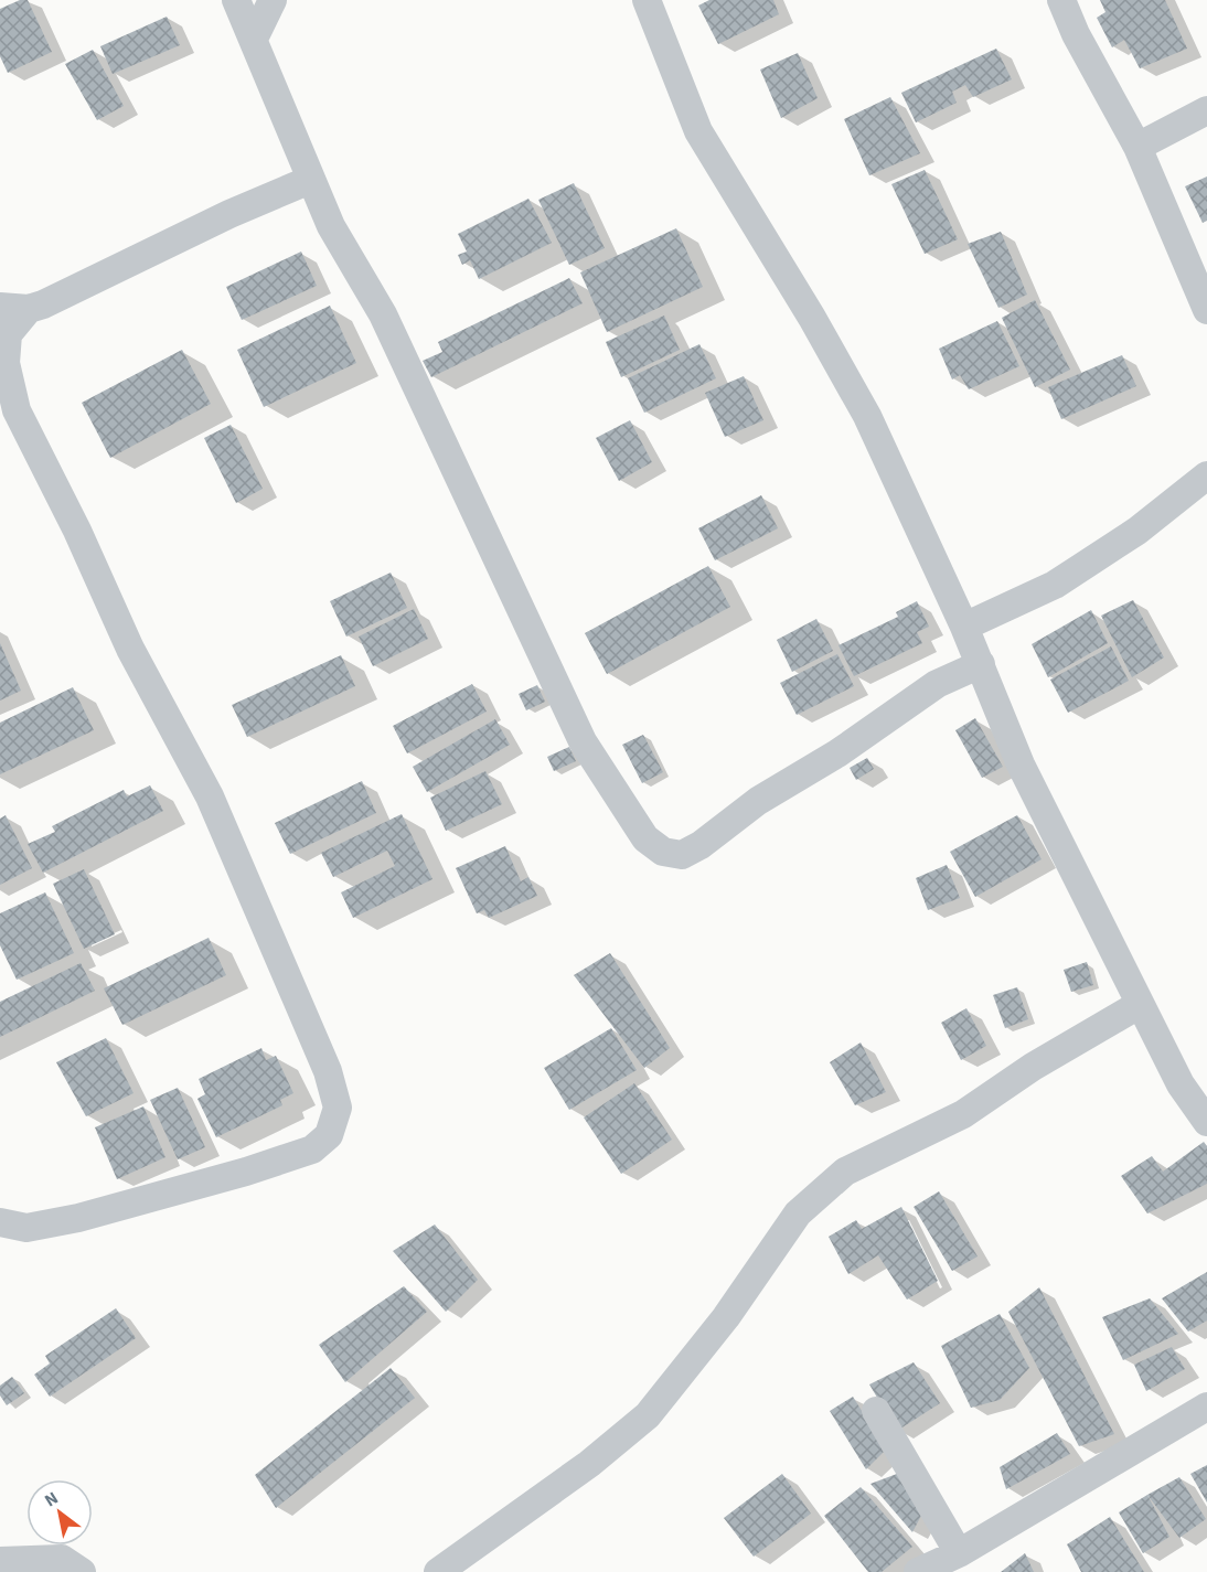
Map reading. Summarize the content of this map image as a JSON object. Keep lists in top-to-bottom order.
{
  "north": "top left"
}
